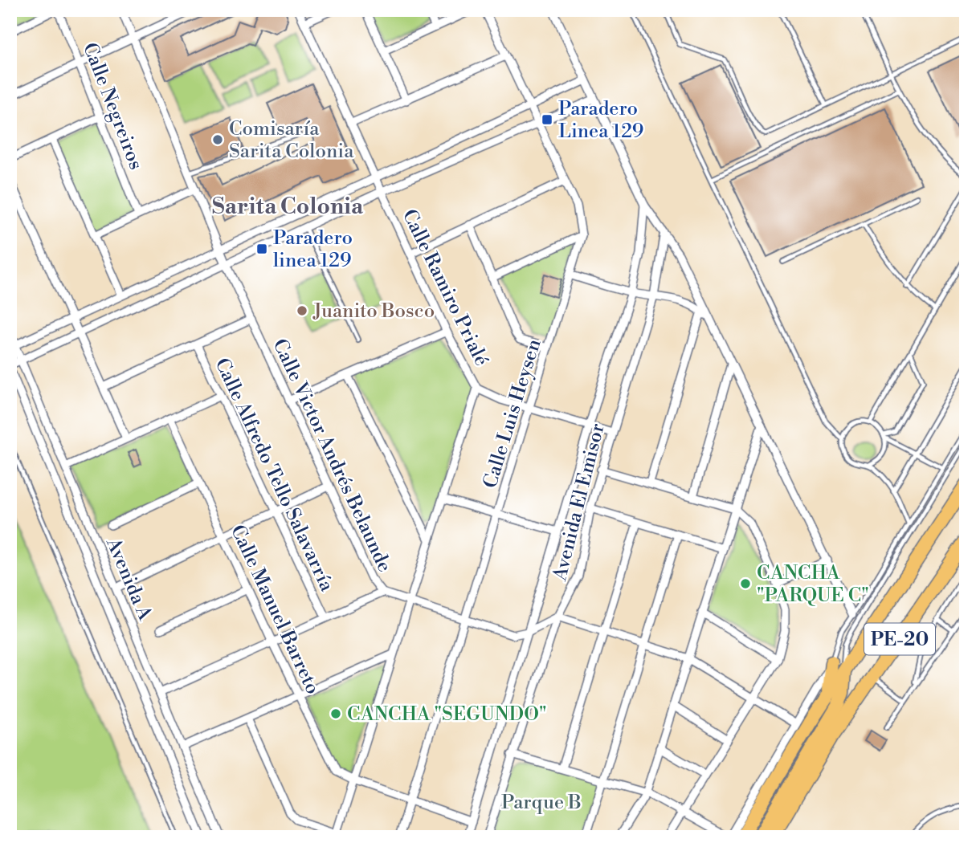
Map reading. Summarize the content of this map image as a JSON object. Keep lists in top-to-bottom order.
{
  "streets": {
    "highway": ["PE-20"],
    "street": [
      "Calle Negreiros",
      "Calle Ramiro Prialé",
      "Calle Luis Heysen",
      "Calle Victor Andrés Belaunde",
      "Calle Alfredo Tello Salavarría",
      "Avenida El Emisor",
      "Avenida A",
      "Calle Manuel Barreto"
    ]
  },
  "crossings": [
    ["Calle Ramiro Prialé", "Calle Luis Heysen"],
    ["Calle Ramiro Prialé", "Avenida El Emisor"],
    ["Calle Luis Heysen", "Calle Victor Andrés Belaunde"],
    ["Calle Luis Heysen", "Calle Manuel Barreto"],
    ["Calle Victor Andrés Belaunde", "Avenida El Emisor"],
    ["Avenida El Emisor", "Calle Manuel Barreto"]
  ],
  "districts": ["Sarita Colonia"],
  "parks": ["Parque B"],
  "places": {
    "transit": ["Paradero Linea 129", "Paradero linea 129"],
    "other": [
      "Comisaría Sarita Colonia",
      "Juanito Bosco",
      "CANCHA \"PARQUE C\"",
      "CANCHA \"SEGUNDO\""
    ]
  }
}
